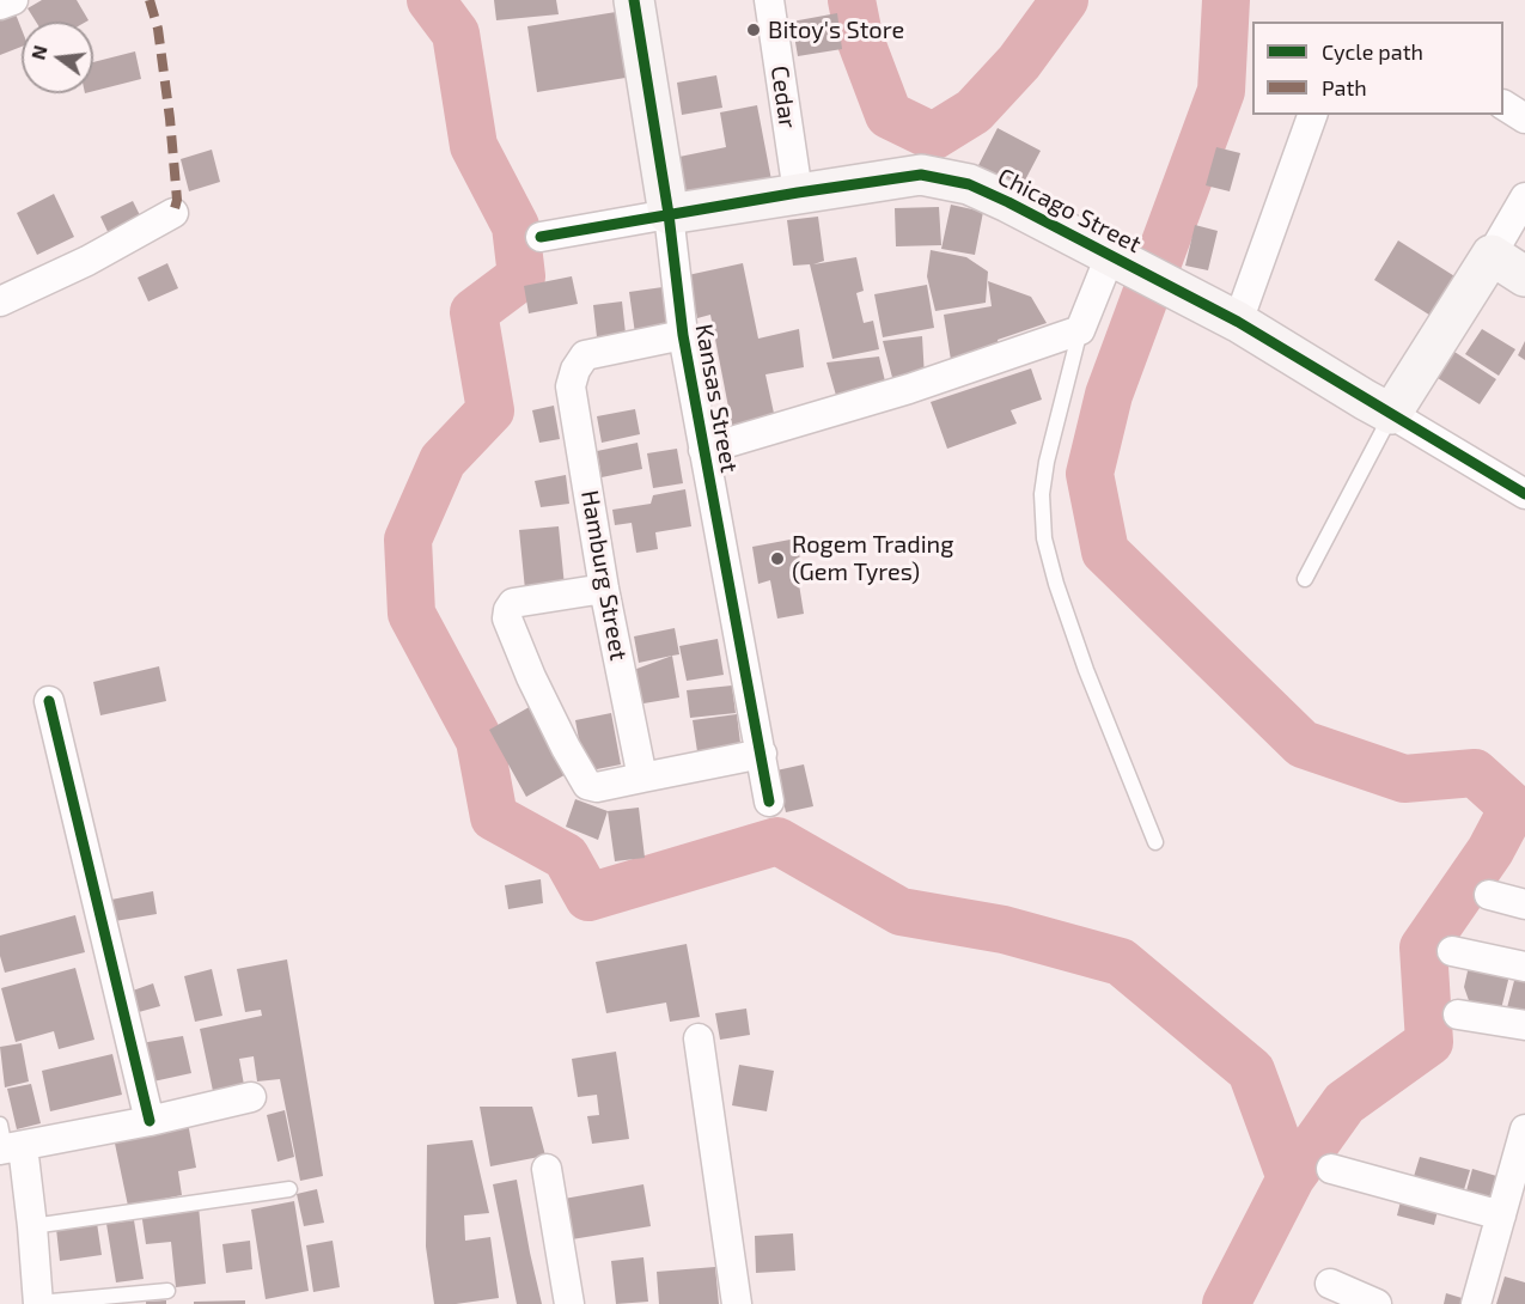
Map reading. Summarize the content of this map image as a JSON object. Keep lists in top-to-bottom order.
{
  "streets": {
    "street": [
      "Cedar",
      "Chicago Street",
      "Kansas Street",
      "Hamburg Street"
    ]
  },
  "crossings": [
    ["Cedar", "Chicago Street"],
    ["Chicago Street", "Kansas Street"],
    ["Kansas Street", "Hamburg Street"]
  ],
  "places": ["Bitoy's Store", "Rogem Trading (Gem Tyres)"],
  "legend": ["Cycle path", "Path"],
  "north": "left"
}
